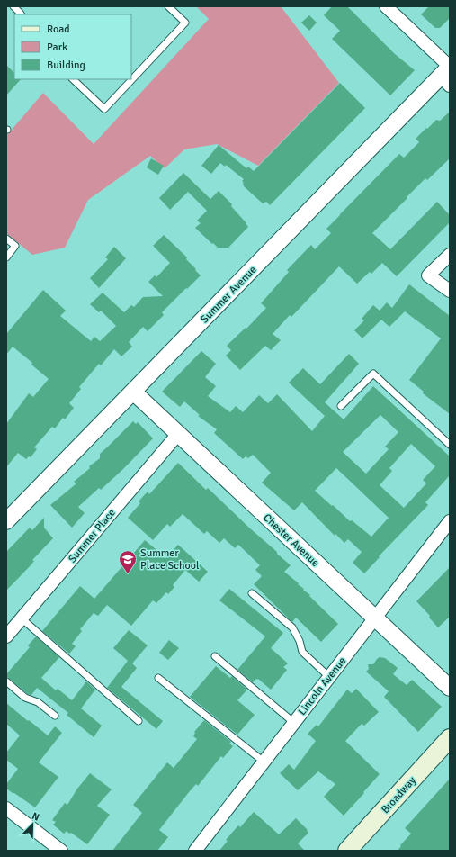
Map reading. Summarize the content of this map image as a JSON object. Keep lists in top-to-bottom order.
{
  "streets": {
    "main road": ["Broadway"],
    "street": [
      "Summer Avenue",
      "Summer Place",
      "Chester Avenue",
      "Lincoln Avenue"
    ]
  },
  "crossings": [
    ["Summer Avenue", "Chester Avenue"],
    ["Summer Place", "Chester Avenue"],
    ["Chester Avenue", "Lincoln Avenue"]
  ],
  "places": {
    "school or university": ["Summer Place School"]
  },
  "legend": ["Road", "Park", "Building"],
  "north": "top right"
}
